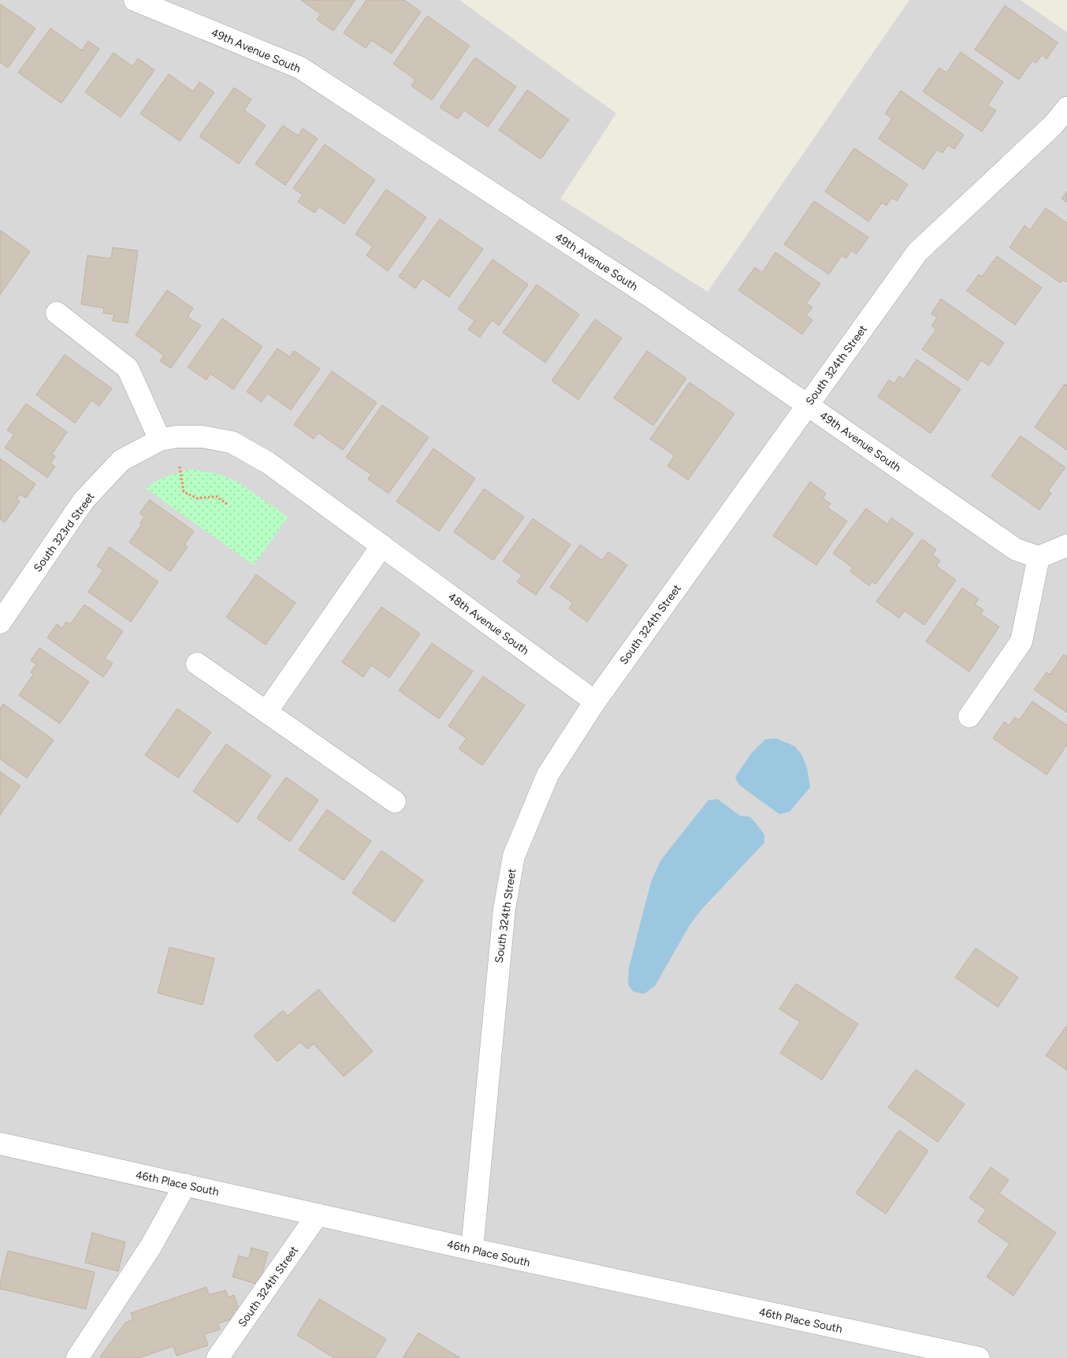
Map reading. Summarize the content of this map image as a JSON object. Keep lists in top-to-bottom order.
{
  "streets": {
    "street": [
      "49th Avenue South",
      "South 324th Street",
      "South 323rd Street",
      "48th Avenue South",
      "46th Place South"
    ]
  },
  "crossings": [
    ["49th Avenue South", "South 324th Street"],
    ["South 324th Street", "48th Avenue South"],
    ["South 324th Street", "46th Place South"],
    ["South 323rd Street", "48th Avenue South"]
  ]
}
